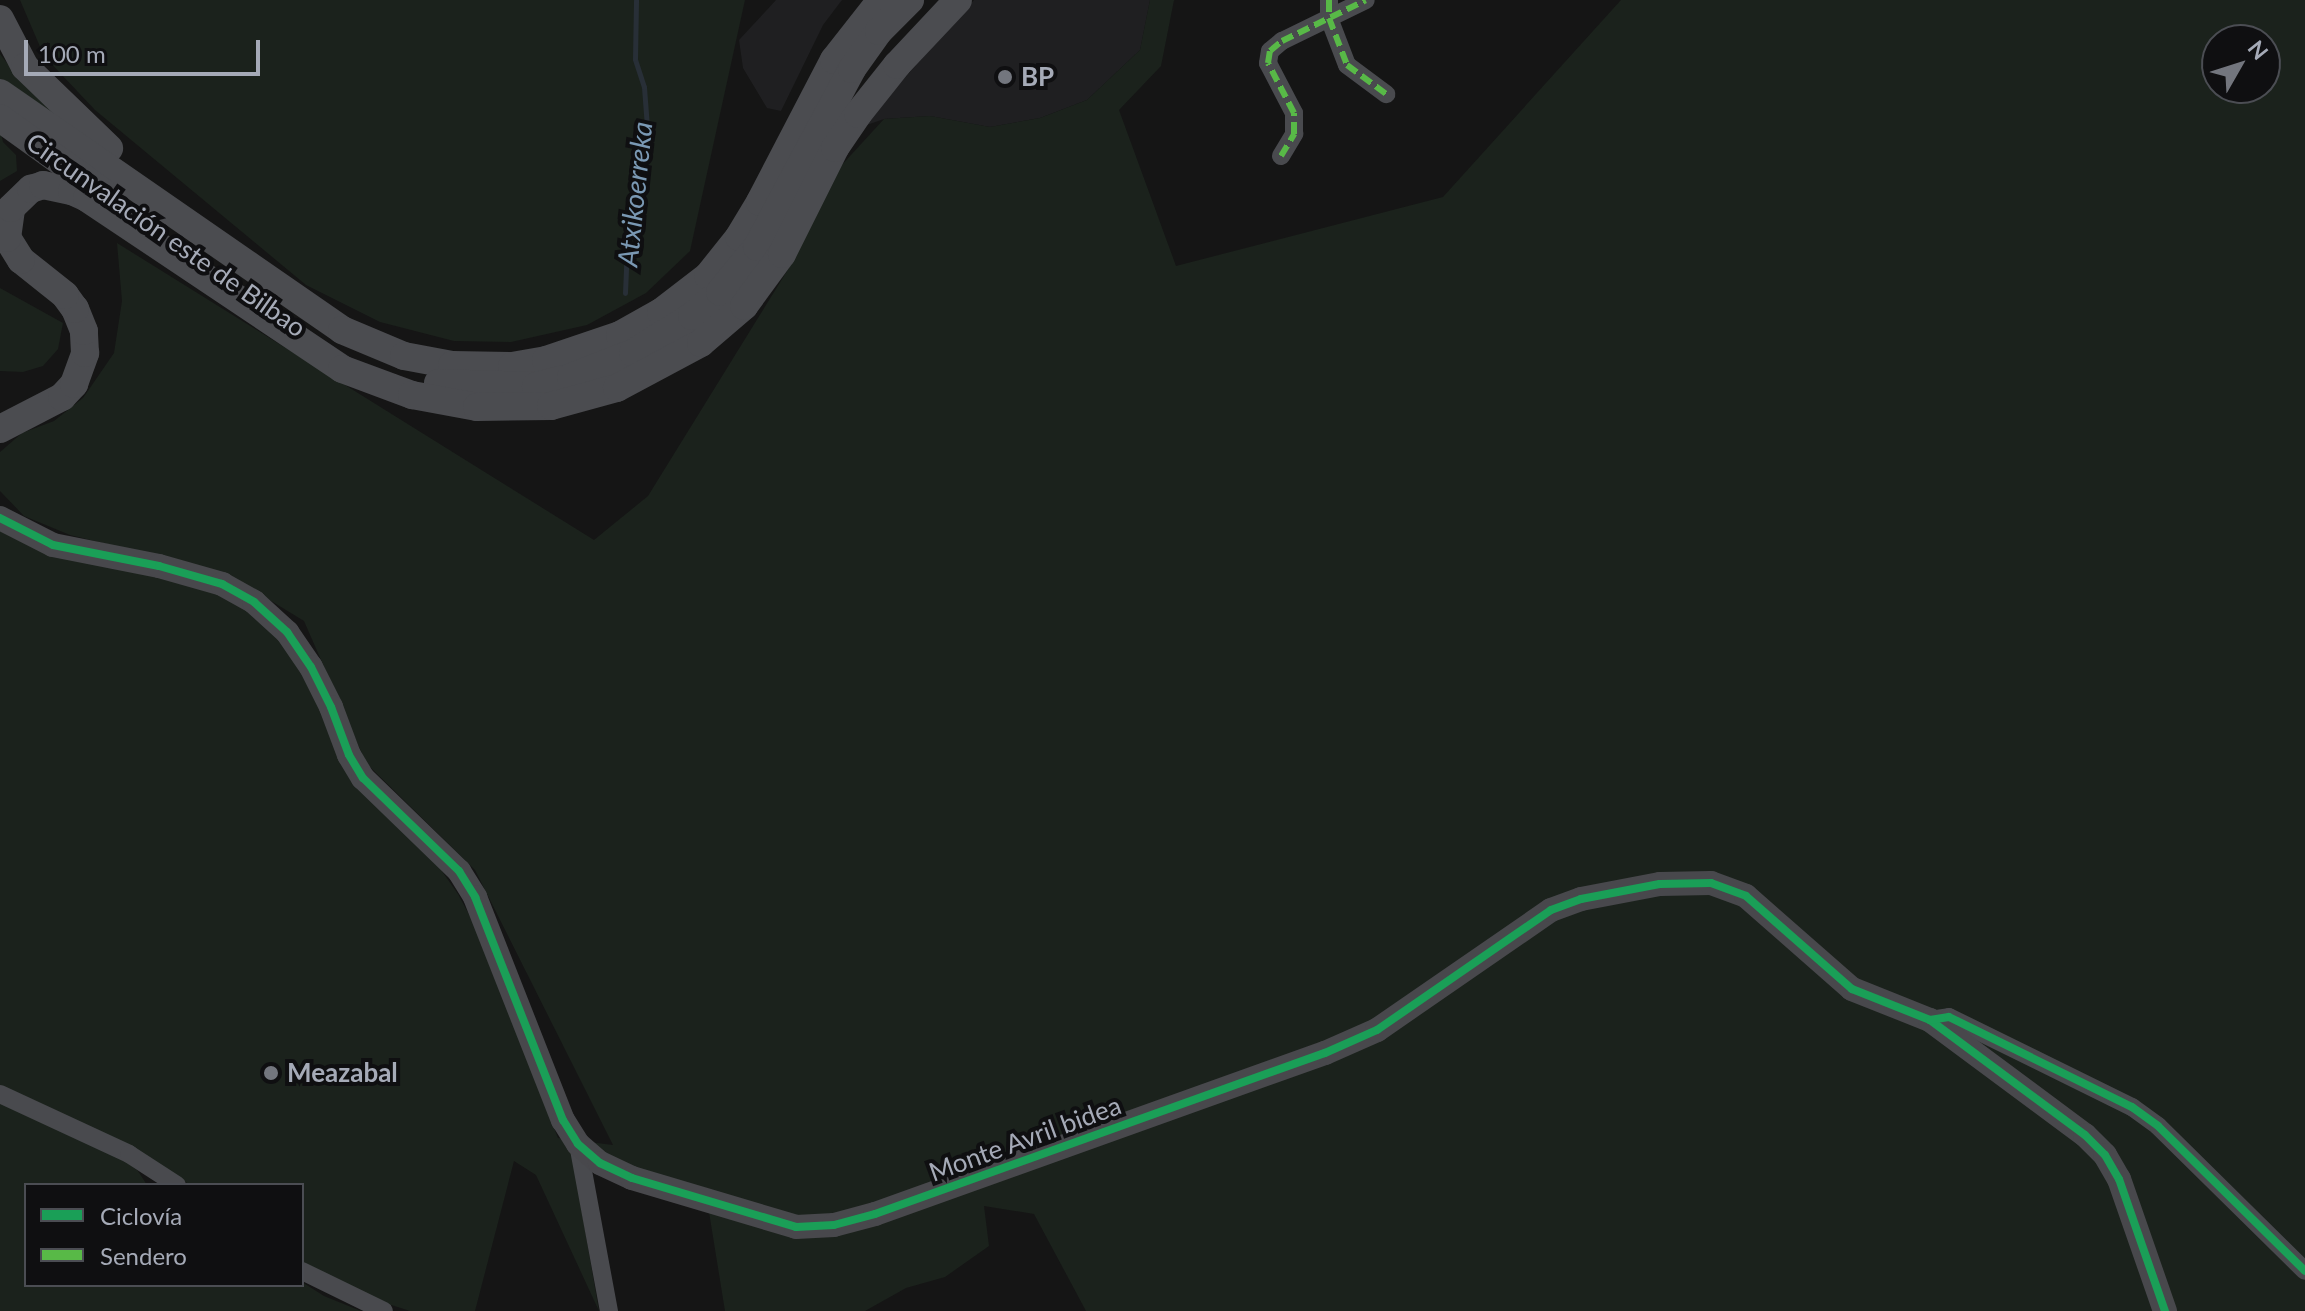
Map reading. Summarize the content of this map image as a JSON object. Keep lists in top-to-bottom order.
{
  "streets": {
    "main road": ["Circunvalación este de Bilbao"],
    "street": ["Monte Avril bidea"]
  },
  "water": ["Atxikoerreka"],
  "places": ["BP", "Meazabal"],
  "legend": ["Ciclovía", "Sendero"],
  "scale_bar": "100 m",
  "north": "top right"
}
